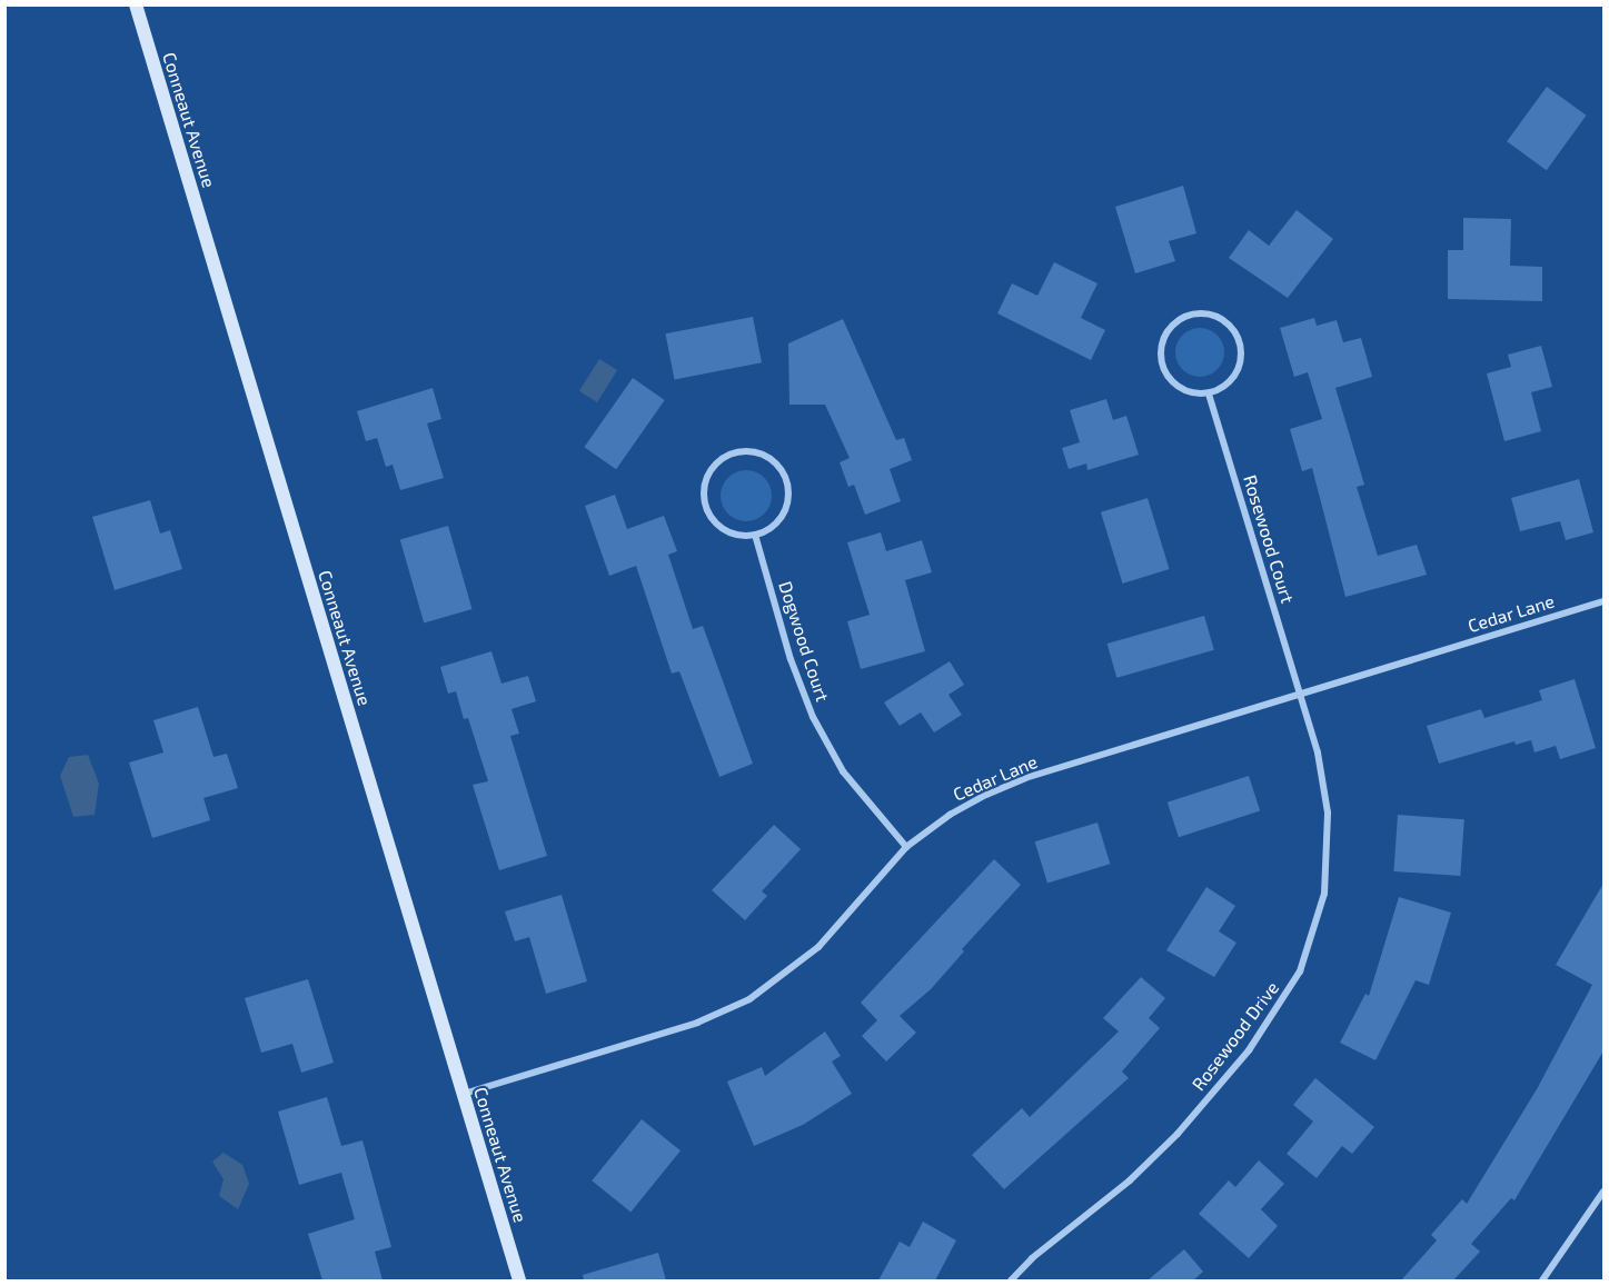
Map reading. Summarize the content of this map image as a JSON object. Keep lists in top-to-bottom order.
{
  "streets": {
    "street": [
      "Conneaut Avenue",
      "Rosewood Court",
      "Cedar Lane",
      "Dogwood Court",
      "Rosewood Drive"
    ]
  },
  "crossings": [
    ["Conneaut Avenue", "Cedar Lane"],
    ["Rosewood Court", "Cedar Lane"],
    ["Rosewood Court", "Rosewood Drive"],
    ["Cedar Lane", "Dogwood Court"],
    ["Cedar Lane", "Rosewood Drive"]
  ]
}
